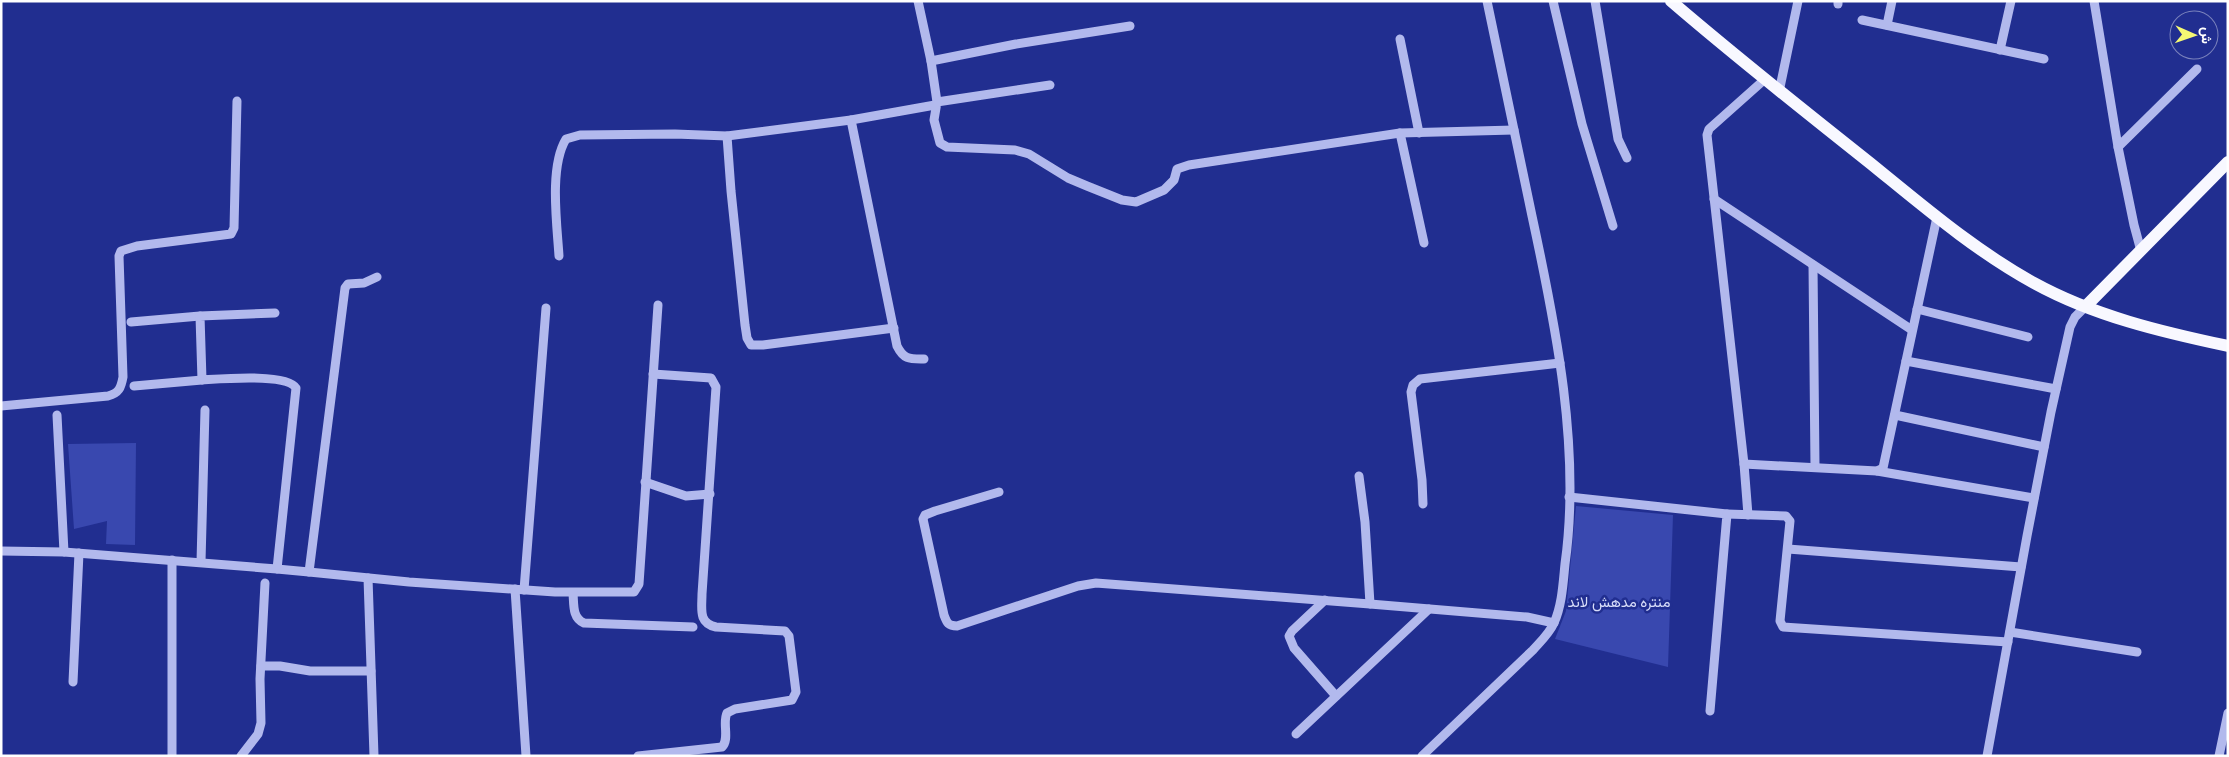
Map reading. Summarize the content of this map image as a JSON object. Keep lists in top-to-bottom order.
{
  "parks": ["منتره مدهش لاند"],
  "north": "right"
}
